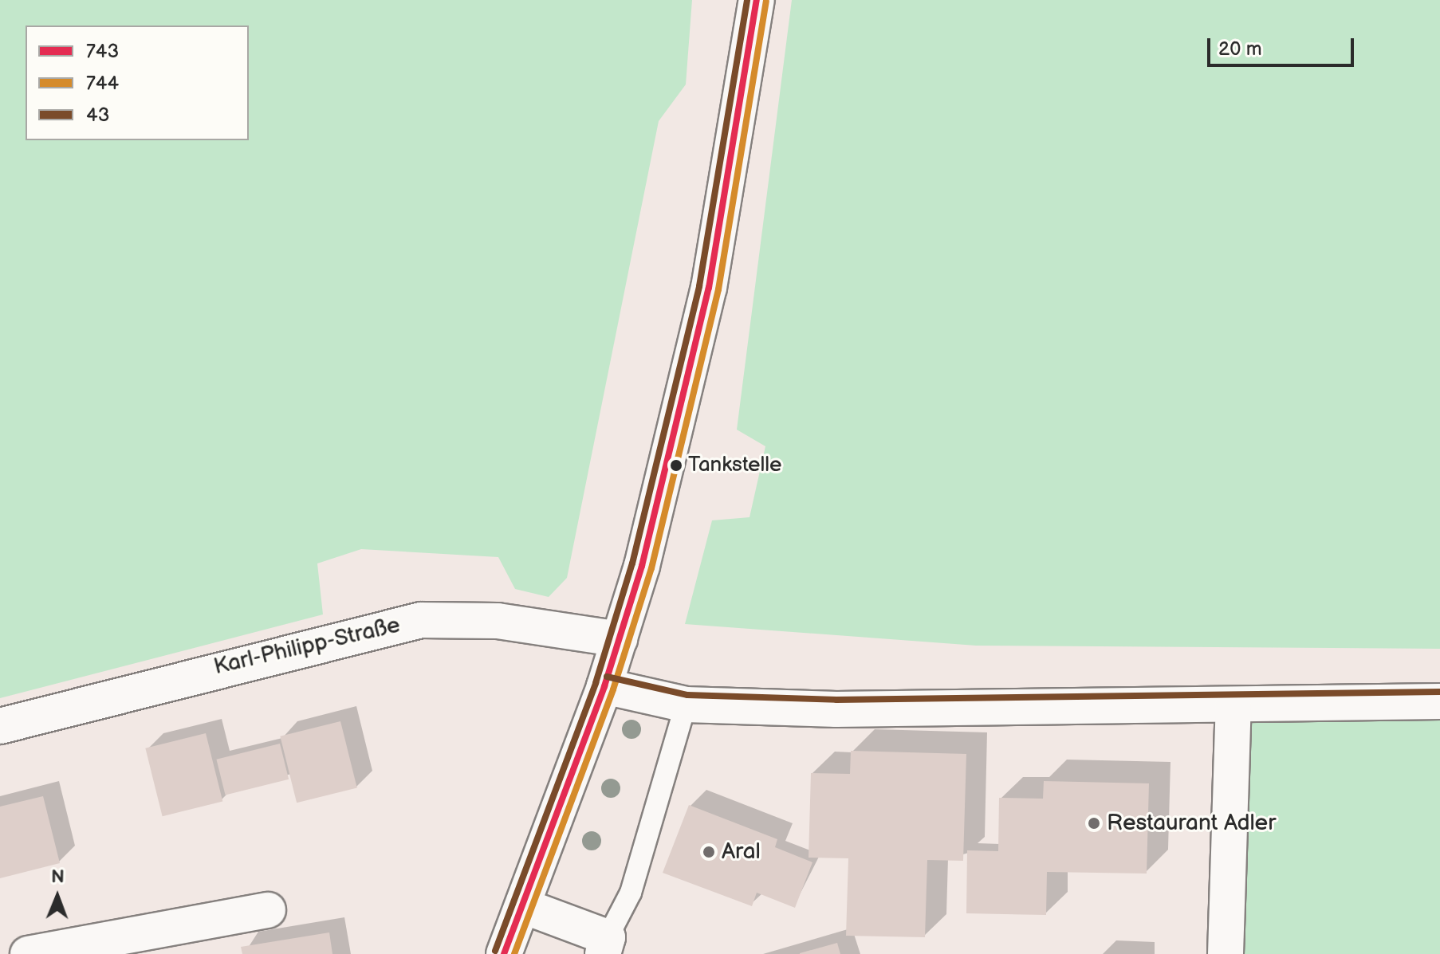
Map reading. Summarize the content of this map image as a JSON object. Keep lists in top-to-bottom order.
{
  "streets": {
    "street": ["Karl-Philipp-Straße"]
  },
  "places": ["Tankstelle", "Restaurant Adler", "Aral"],
  "lines": ["transit line 743", "transit line 43", "transit line 744"],
  "legend": ["743", "744", "43"],
  "scale_bar": "20 m",
  "north": "top"
}
